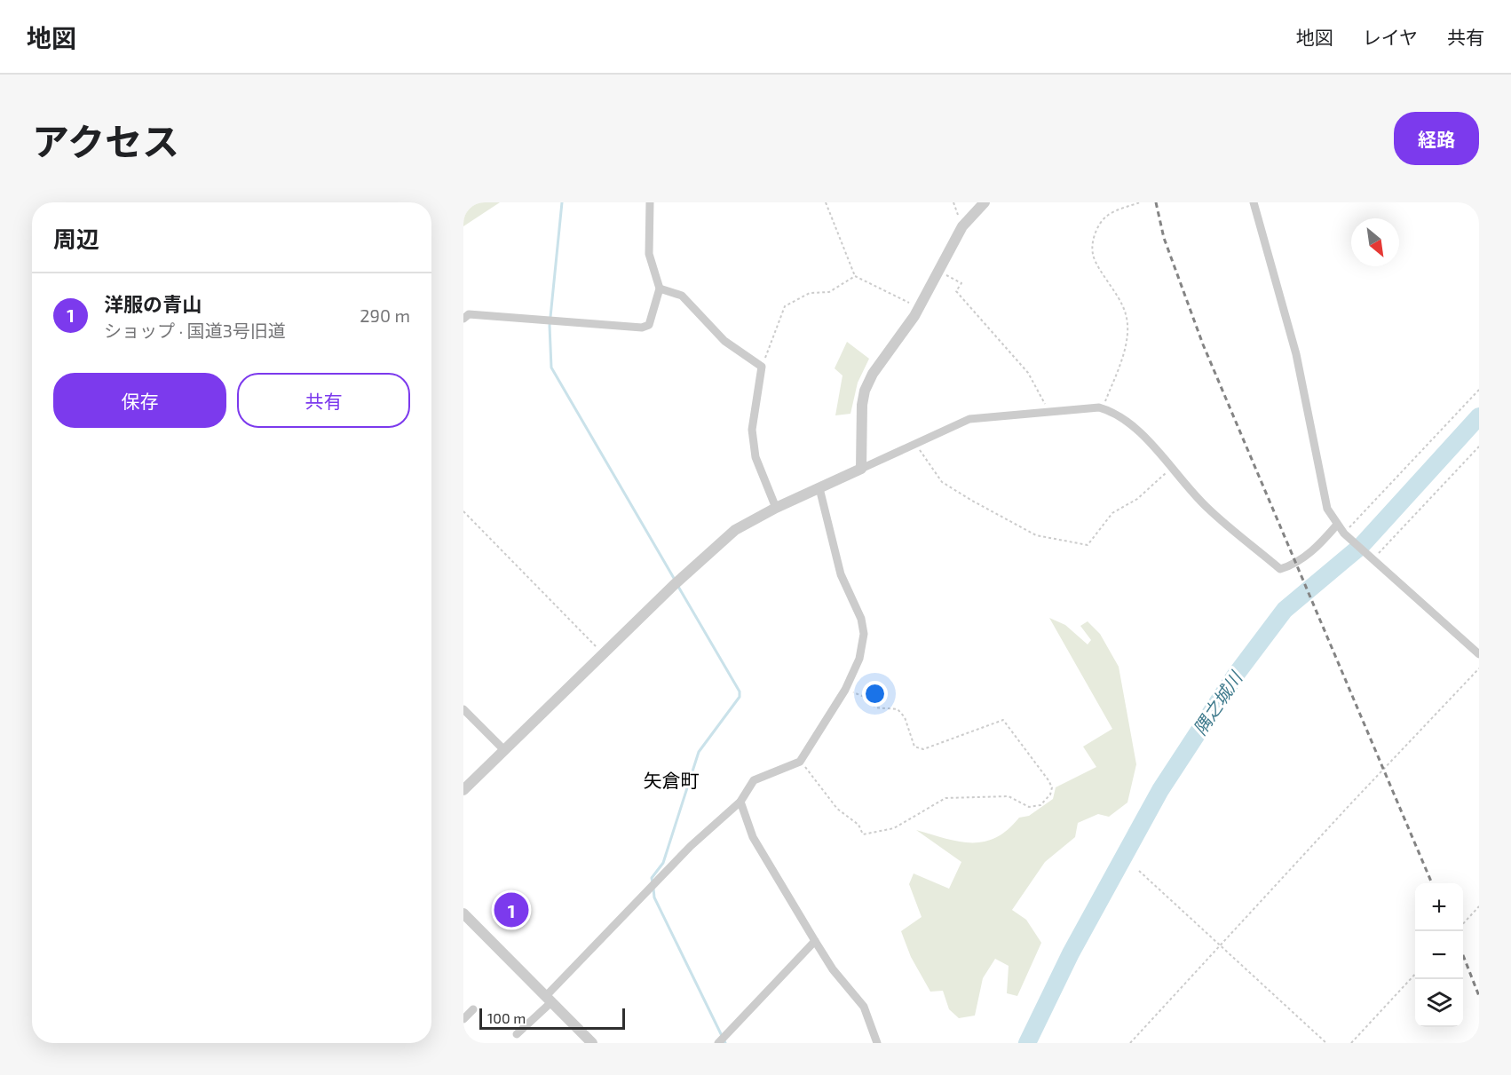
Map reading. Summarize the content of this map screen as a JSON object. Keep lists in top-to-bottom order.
{
  "districts": ["矢倉町"],
  "water": ["隅之城川"],
  "scale_bar": "100 m",
  "north": "bottom right",
  "page": {
    "header": "地図",
    "nav": ["地図", "レイヤ", "共有"],
    "title": "アクセス",
    "buttons": [
      "経路",
      ["保存", "共有"]
    ],
    "heading": "周辺",
    "list": [
      {
        "mark": "1",
        "name": "洋服の青山",
        "note": "ショップ · 国道3号旧道",
        "value": "290 m"
      }
    ],
    "map_buttons": ["+", "−"],
    "pins": "1",
    "scale": "100 m"
  }
}
